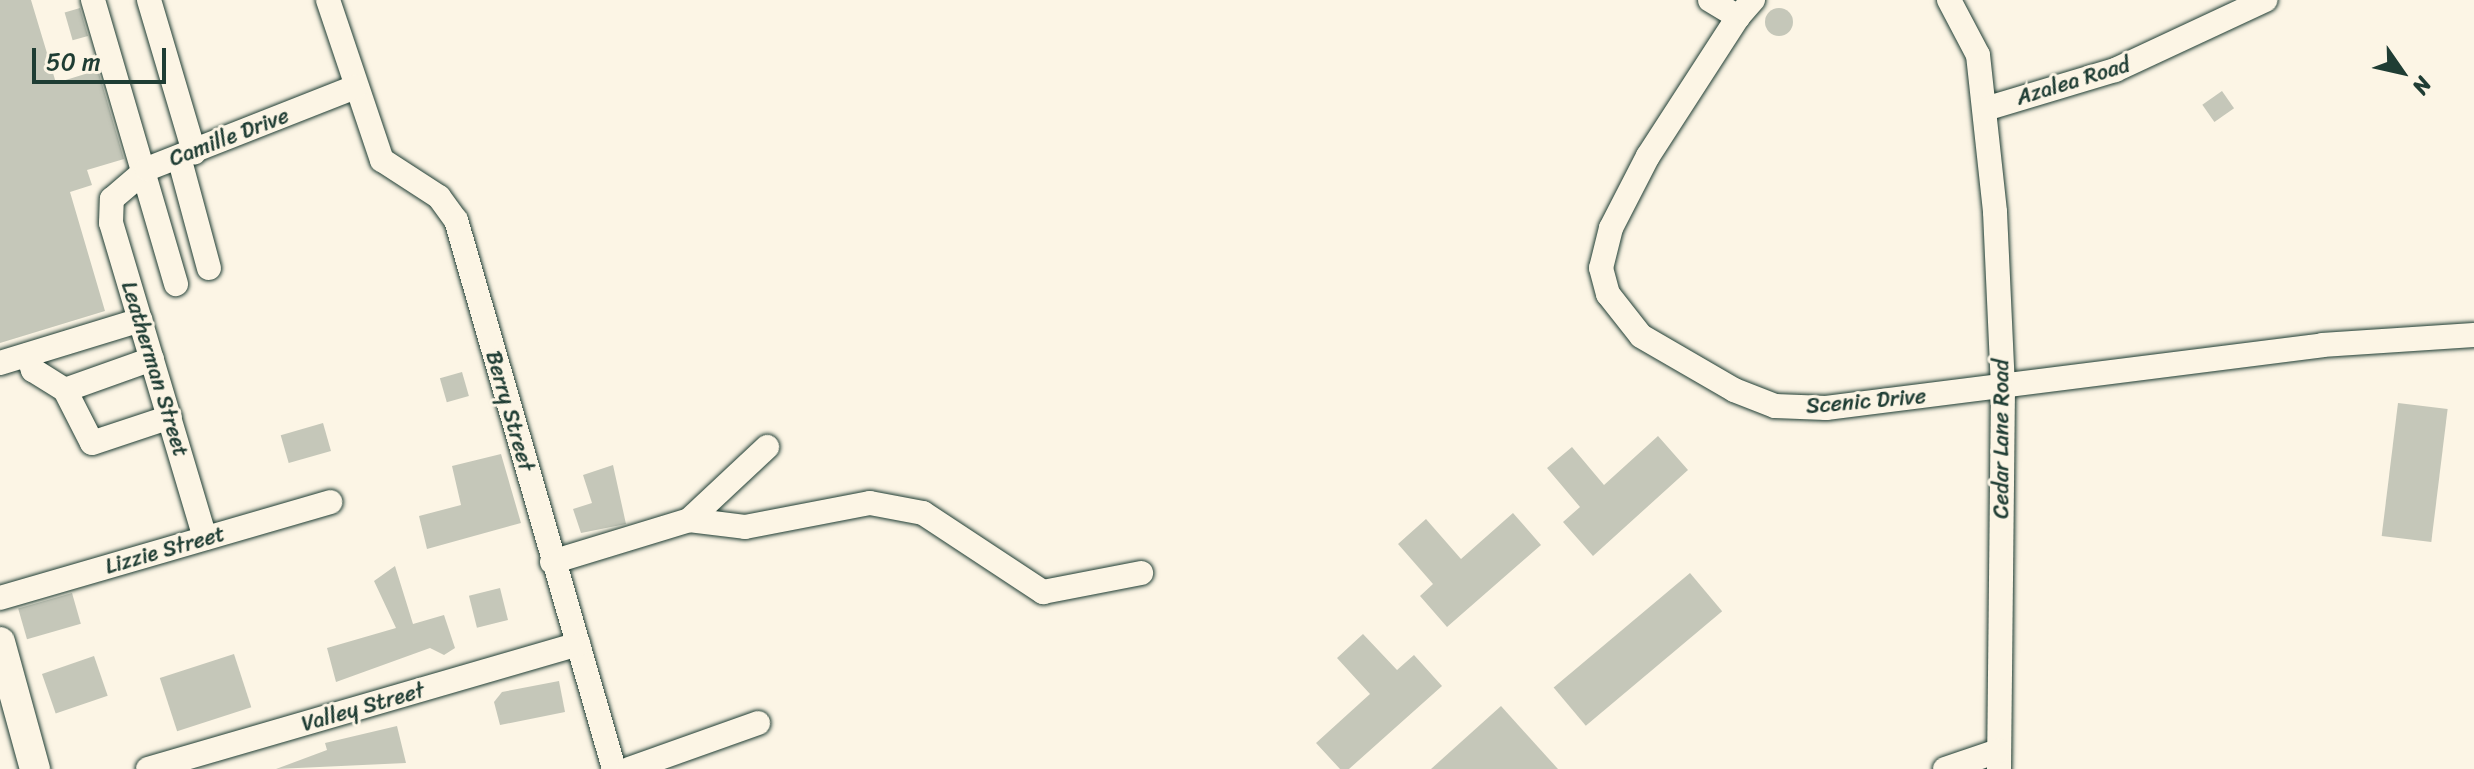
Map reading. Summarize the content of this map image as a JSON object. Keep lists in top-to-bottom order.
{
  "streets": {
    "street": [
      "Azalea Road",
      "Camille Drive",
      "Leatherman Street",
      "Scenic Drive",
      "Berry Street",
      "Cedar Lane Road",
      "Lizzie Street",
      "Valley Street"
    ]
  },
  "crossings": [
    ["Azalea Road", "Cedar Lane Road"],
    ["Camille Drive", "Leatherman Street"],
    ["Camille Drive", "Berry Street"],
    ["Leatherman Street", "Lizzie Street"],
    ["Scenic Drive", "Cedar Lane Road"],
    ["Berry Street", "Valley Street"]
  ],
  "scale_bar": "50 m",
  "north": "bottom right"
}
